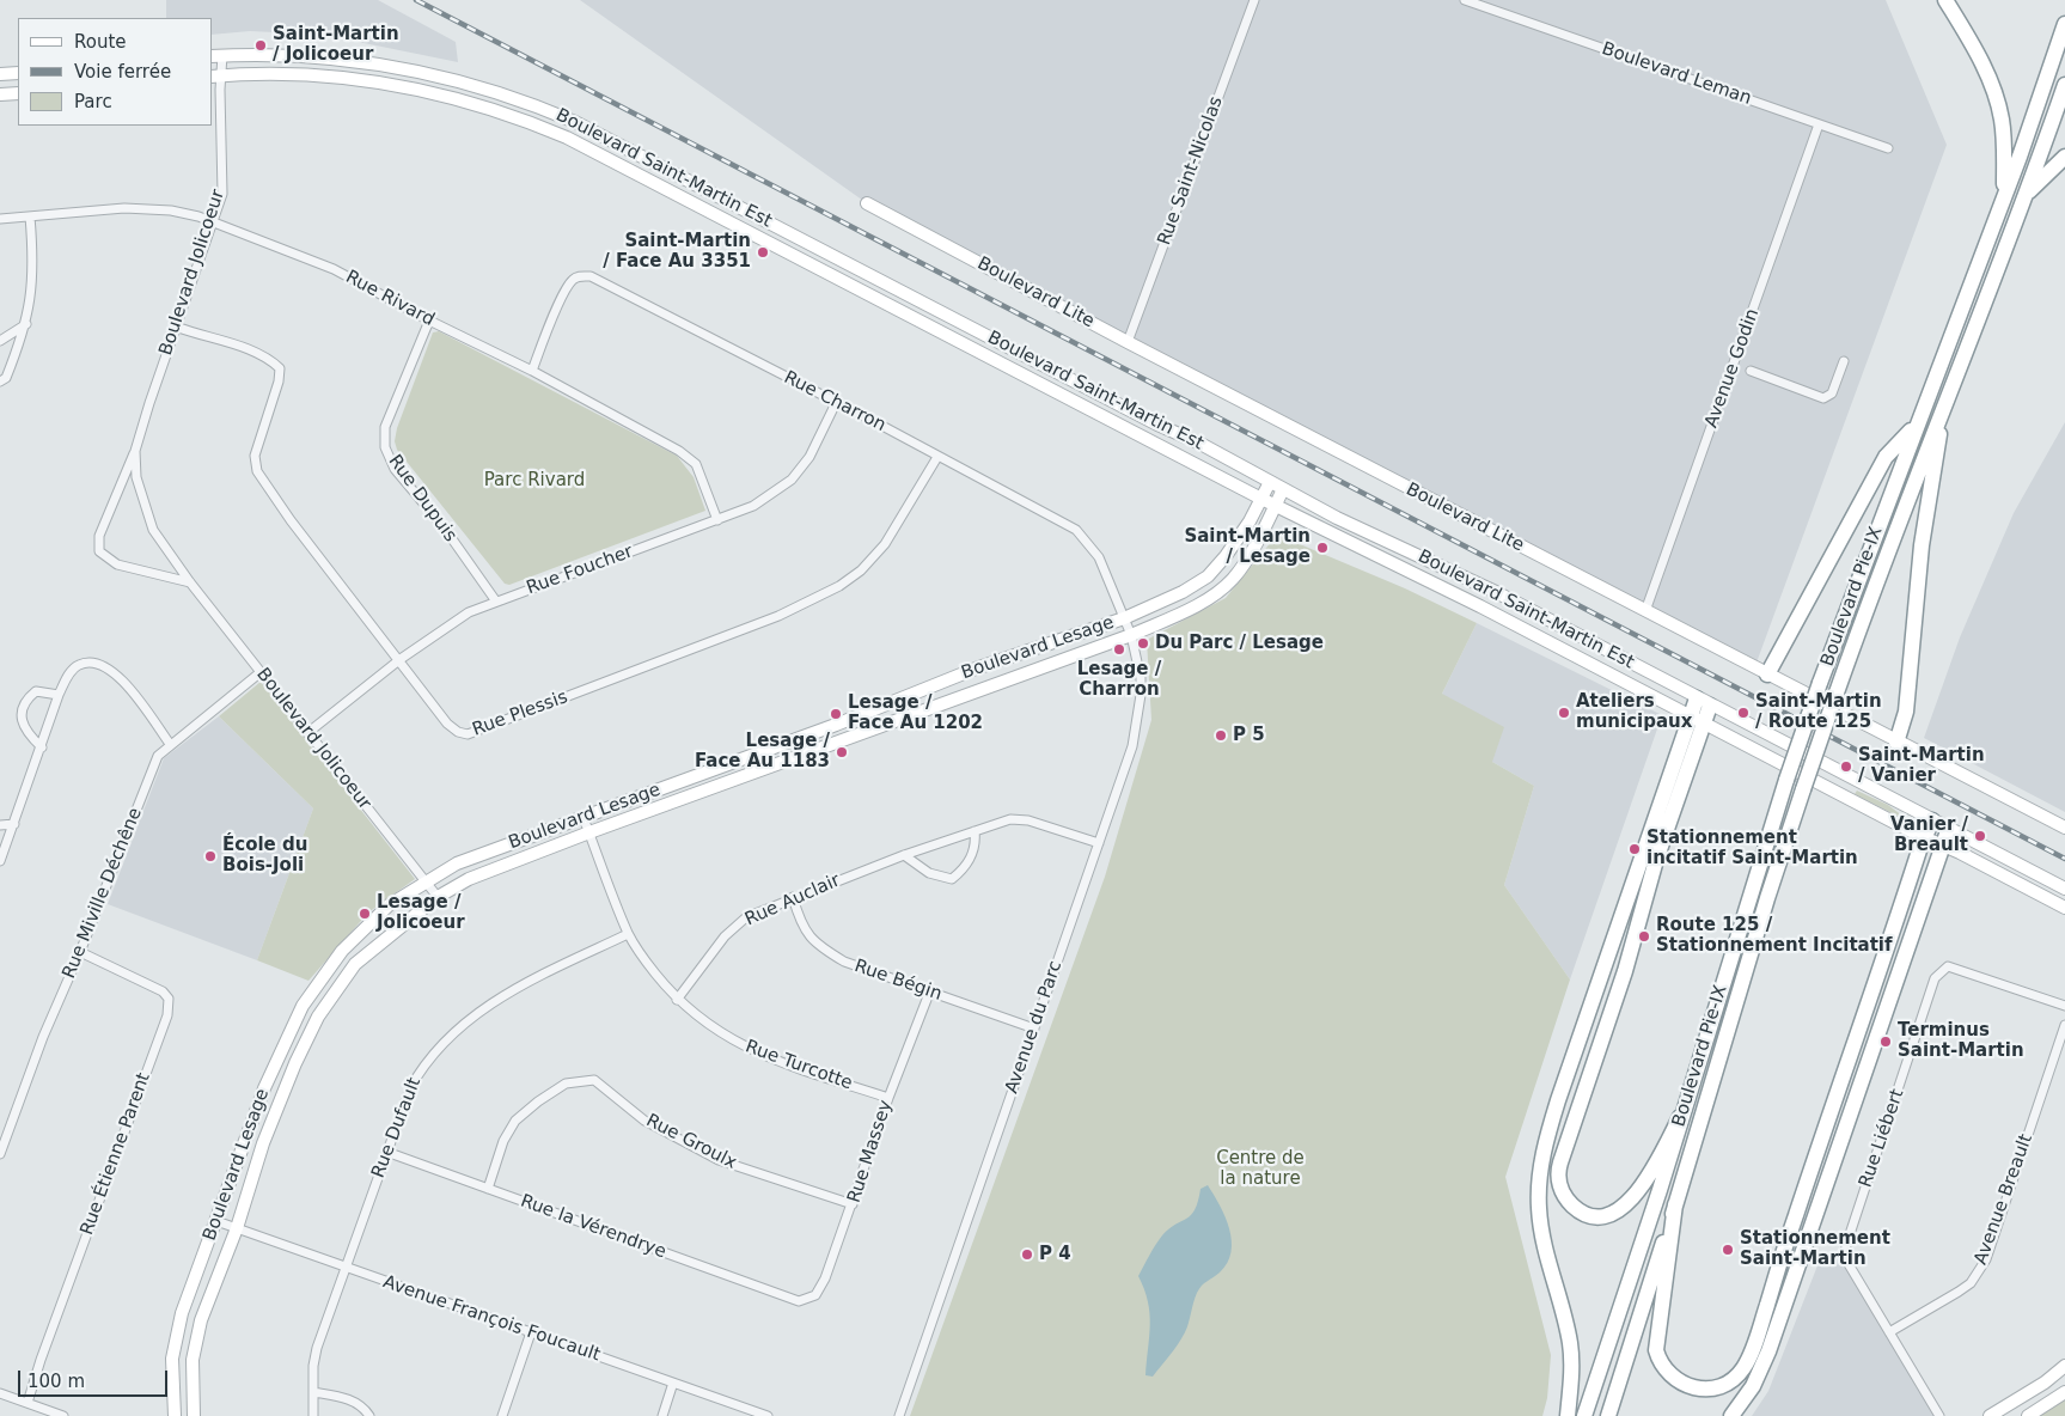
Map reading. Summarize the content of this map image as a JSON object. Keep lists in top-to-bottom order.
{
  "streets": {
    "highway": ["Boulevard Pie-IX"],
    "street": [
      "Boulevard Leman",
      "Boulevard Saint-Martin Est",
      "Rue Saint-Nicolas",
      "Boulevard Jolicoeur",
      "Boulevard Lite",
      "Rue Rivard",
      "Avenue Godin",
      "Rue Charron",
      "Rue Dupuis",
      "Rue Foucher",
      "Boulevard Lesage",
      "Rue Plessis",
      "Rue Miville Déchêne",
      "Rue Auclair",
      "Rue Bégin",
      "Avenue du Parc",
      "Rue Turcotte",
      "Rue Dufault",
      "Rue Liébert",
      "Rue Groulx",
      "Rue Massey",
      "Rue Étienne Parent",
      "Avenue Breault",
      "Rue la Vérendrye",
      "Avenue François Foucault"
    ]
  },
  "crossings": [
    ["Boulevard Leman", "Avenue Godin"],
    ["Boulevard Saint-Martin Est", "Boulevard Jolicoeur"],
    ["Boulevard Saint-Martin Est", "Boulevard Lesage"],
    ["Rue Saint-Nicolas", "Boulevard Lite"],
    ["Boulevard Jolicoeur", "Rue Rivard"],
    ["Boulevard Jolicoeur", "Rue Foucher"],
    ["Boulevard Jolicoeur", "Boulevard Lesage"],
    ["Boulevard Jolicoeur", "Rue Plessis"],
    ["Boulevard Jolicoeur", "Rue Miville Déchêne"],
    ["Boulevard Lite", "Avenue Godin"],
    ["Rue Rivard", "Rue Charron"],
    ["Rue Rivard", "Rue Dupuis"],
    ["Rue Rivard", "Rue Foucher"],
    ["Rue Charron", "Rue Foucher"],
    ["Rue Charron", "Boulevard Lesage"],
    ["Rue Charron", "Rue Plessis"],
    ["Rue Charron", "Avenue du Parc"],
    ["Rue Dupuis", "Rue Foucher"],
    ["Rue Foucher", "Rue Plessis"],
    ["Boulevard Lesage", "Avenue du Parc"],
    ["Boulevard Lesage", "Rue Turcotte"],
    ["Boulevard Lesage", "Avenue François Foucault"],
    ["Rue Miville Déchêne", "Rue Étienne Parent"],
    ["Rue Auclair", "Rue Bégin"],
    ["Rue Auclair", "Avenue du Parc"],
    ["Rue Auclair", "Rue Turcotte"],
    ["Rue Bégin", "Avenue du Parc"],
    ["Rue Bégin", "Rue Massey"],
    ["Rue Turcotte", "Rue Dufault"],
    ["Rue Turcotte", "Rue Massey"],
    ["Rue Dufault", "Rue la Vérendrye"],
    ["Rue Dufault", "Avenue François Foucault"],
    ["Rue Liébert", "Avenue Breault"],
    ["Rue Groulx", "Rue Massey"],
    ["Rue Groulx", "Rue la Vérendrye"],
    ["Rue Massey", "Rue la Vérendrye"]
  ],
  "parks": ["Parc Rivard", "Centre de la nature"],
  "places": [
    "Saint-Martin / Jolicoeur",
    "Saint-Martin / Face Au 3351",
    "Saint-Martin / Lesage",
    "Du Parc / Lesage",
    "Lesage / Charron",
    "Ateliers municipaux",
    "Saint-Martin / Route 125",
    "Lesage / Face Au 1202",
    "P 5",
    "Lesage / Face Au 1183",
    "Saint-Martin / Vanier",
    "Vanier / Breault",
    "Stationnement incitatif Saint-Martin",
    "École du Bois-Joli",
    "Lesage / Jolicoeur",
    "Route 125 / Stationnement Incitatif",
    "Terminus Saint-Martin",
    "Stationnement Saint-Martin",
    "P 4"
  ],
  "legend": ["Route", "Voie ferrée", "Parc"],
  "scale_bar": "100 m"
}
